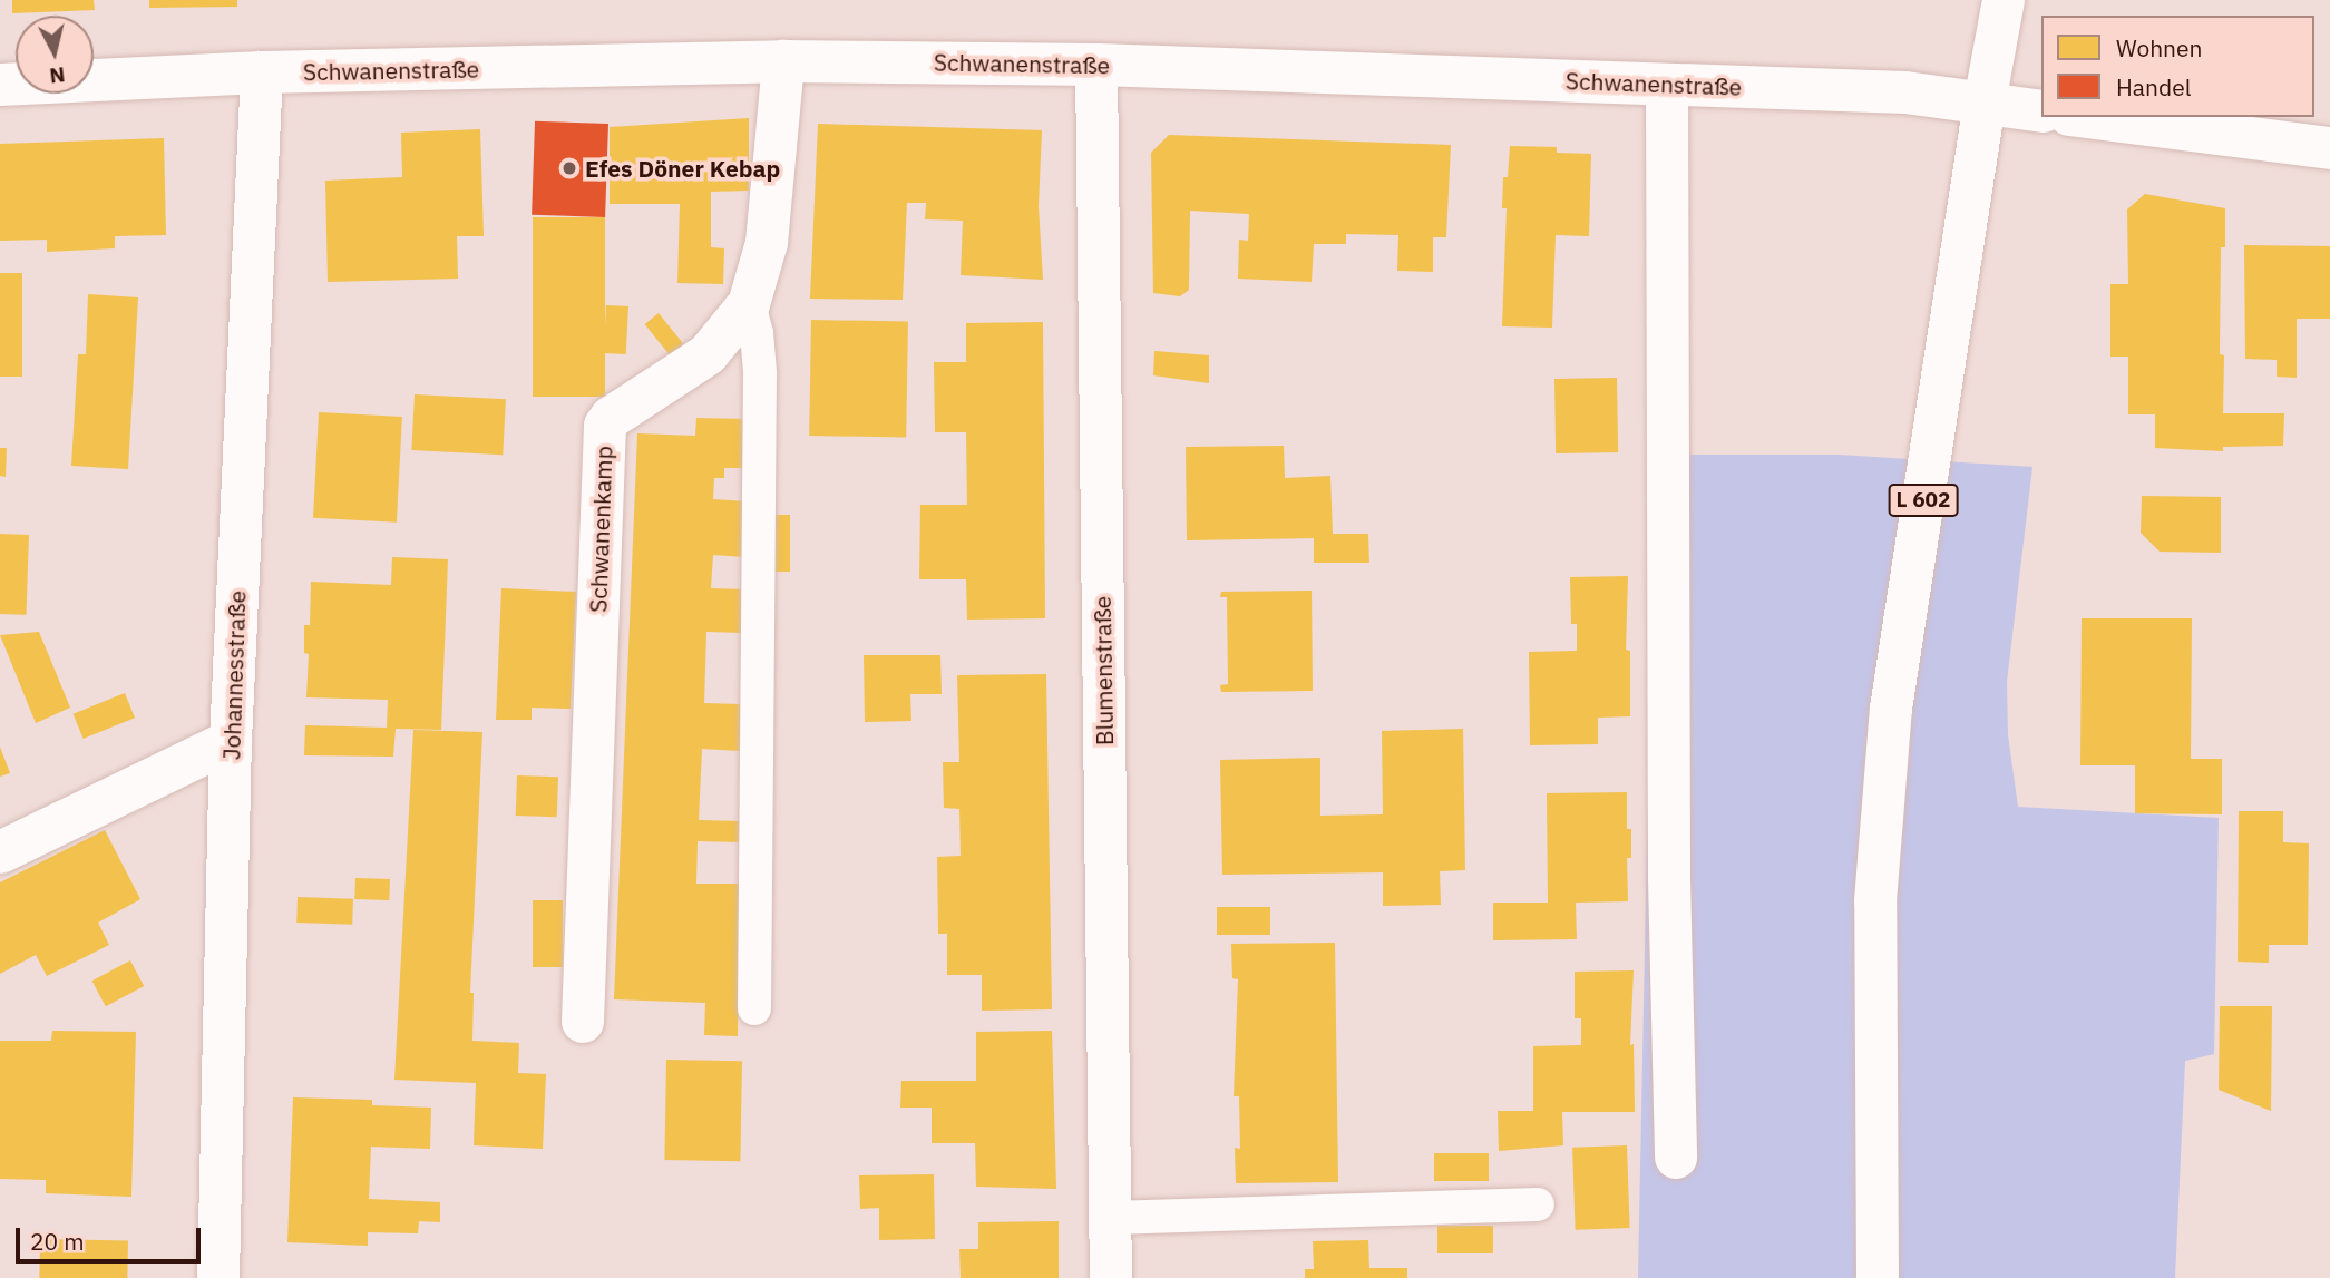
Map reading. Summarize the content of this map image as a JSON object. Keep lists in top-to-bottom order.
{
  "streets": {
    "street": [
      "Schwanenstraße",
      "L 602",
      "Schwanenkamp",
      "Blumenstraße",
      "Johannesstraße"
    ]
  },
  "crossings": [
    ["Schwanenstraße", "L 602"],
    ["Schwanenstraße", "Schwanenkamp"],
    ["Schwanenstraße", "Blumenstraße"],
    ["Schwanenstraße", "Johannesstraße"]
  ],
  "places": ["Efes Döner Kebap"],
  "legend": ["Wohnen", "Handel"],
  "scale_bar": "20 m",
  "north": "bottom"
}
